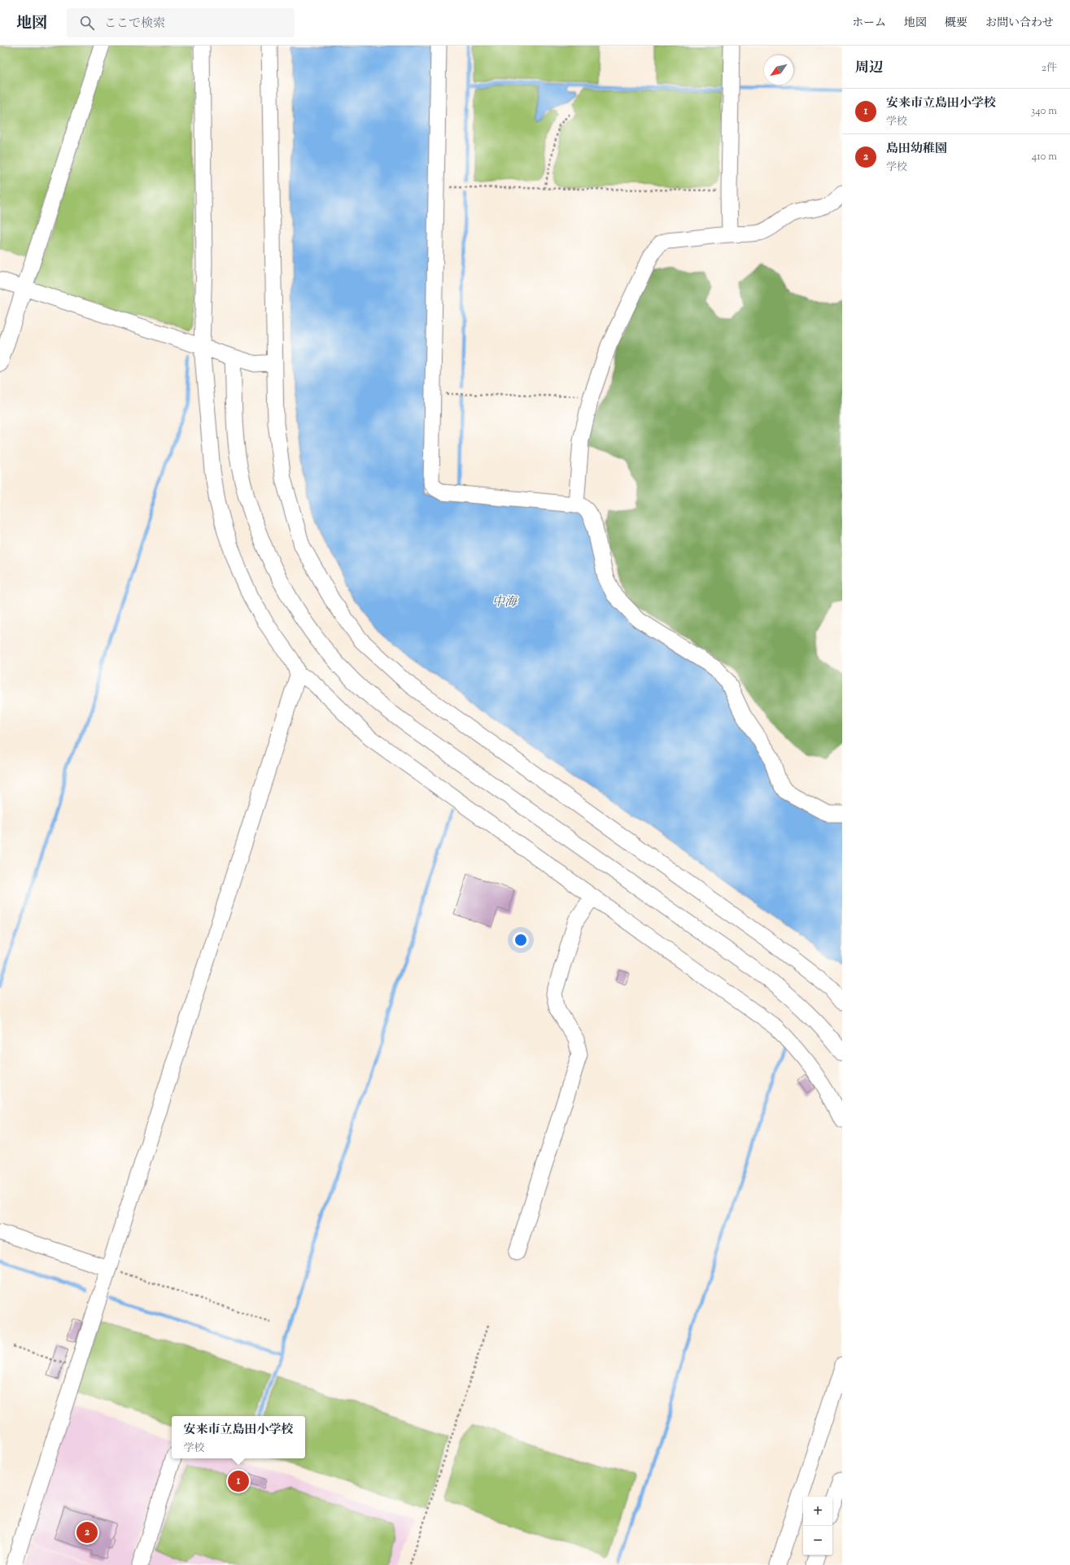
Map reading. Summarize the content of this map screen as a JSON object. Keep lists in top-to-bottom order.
{
  "water": ["中海"],
  "north": "bottom left",
  "page": {
    "header": "地図",
    "search": "ここで検索",
    "nav": [
      "ホーム",
      "地図",
      "概要",
      "お問い合わせ"
    ],
    "heading": ["周辺", "2件"],
    "list": [
      {
        "mark": "1",
        "name": "安来市立島田小学校",
        "note": "学校",
        "value": "340 m"
      },
      {
        "mark": "2",
        "name": "島田幼稚園",
        "note": "学校",
        "value": "410 m"
      }
    ],
    "popup": ["安来市立島田小学校", "学校"],
    "pins": ["1", "2"],
    "map_buttons": ["+", "−"]
  }
}
